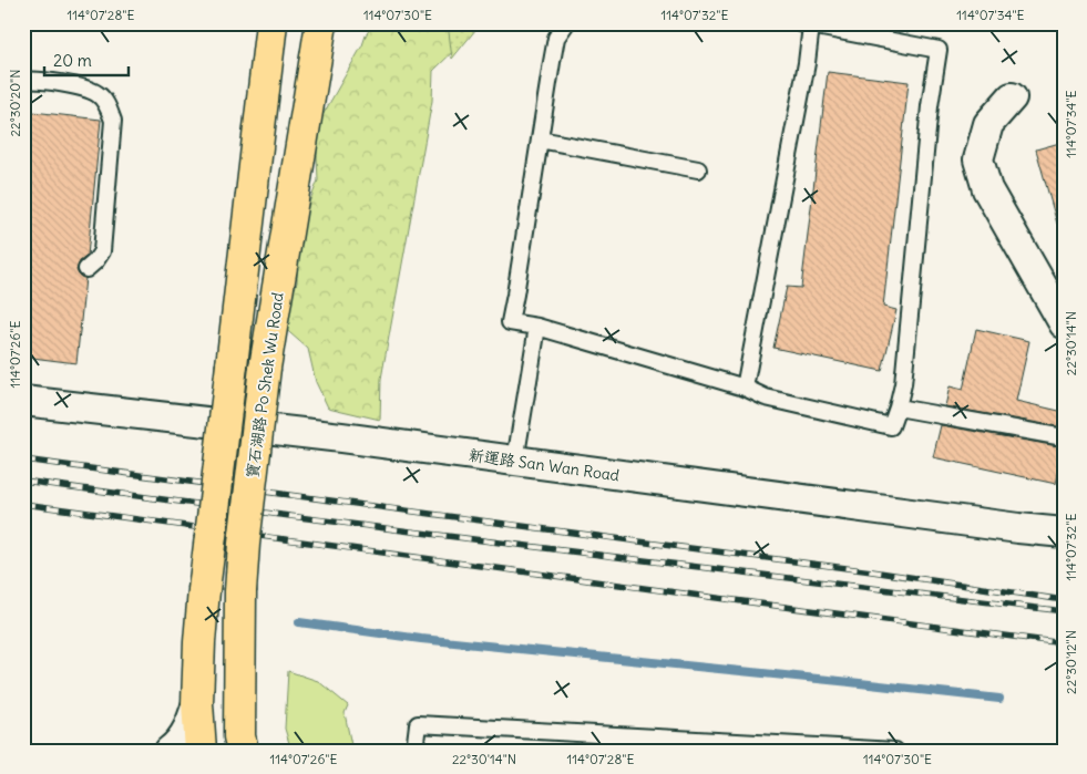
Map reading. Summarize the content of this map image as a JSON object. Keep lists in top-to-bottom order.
{
  "streets": {
    "main road": ["寶石湖路 Po Shek Wu Road"],
    "street": ["新運路 San Wan Road"]
  },
  "scale_bar": "20 m",
  "coordinates": [
    "114°07'28\"E",
    "114°07'30\"E",
    "114°07'32\"E",
    "114°07'34\"E",
    "22°30'20\"N",
    "22°30'14\"N",
    "114°07'26\"E",
    "22°30'12\"N"
  ]
}
